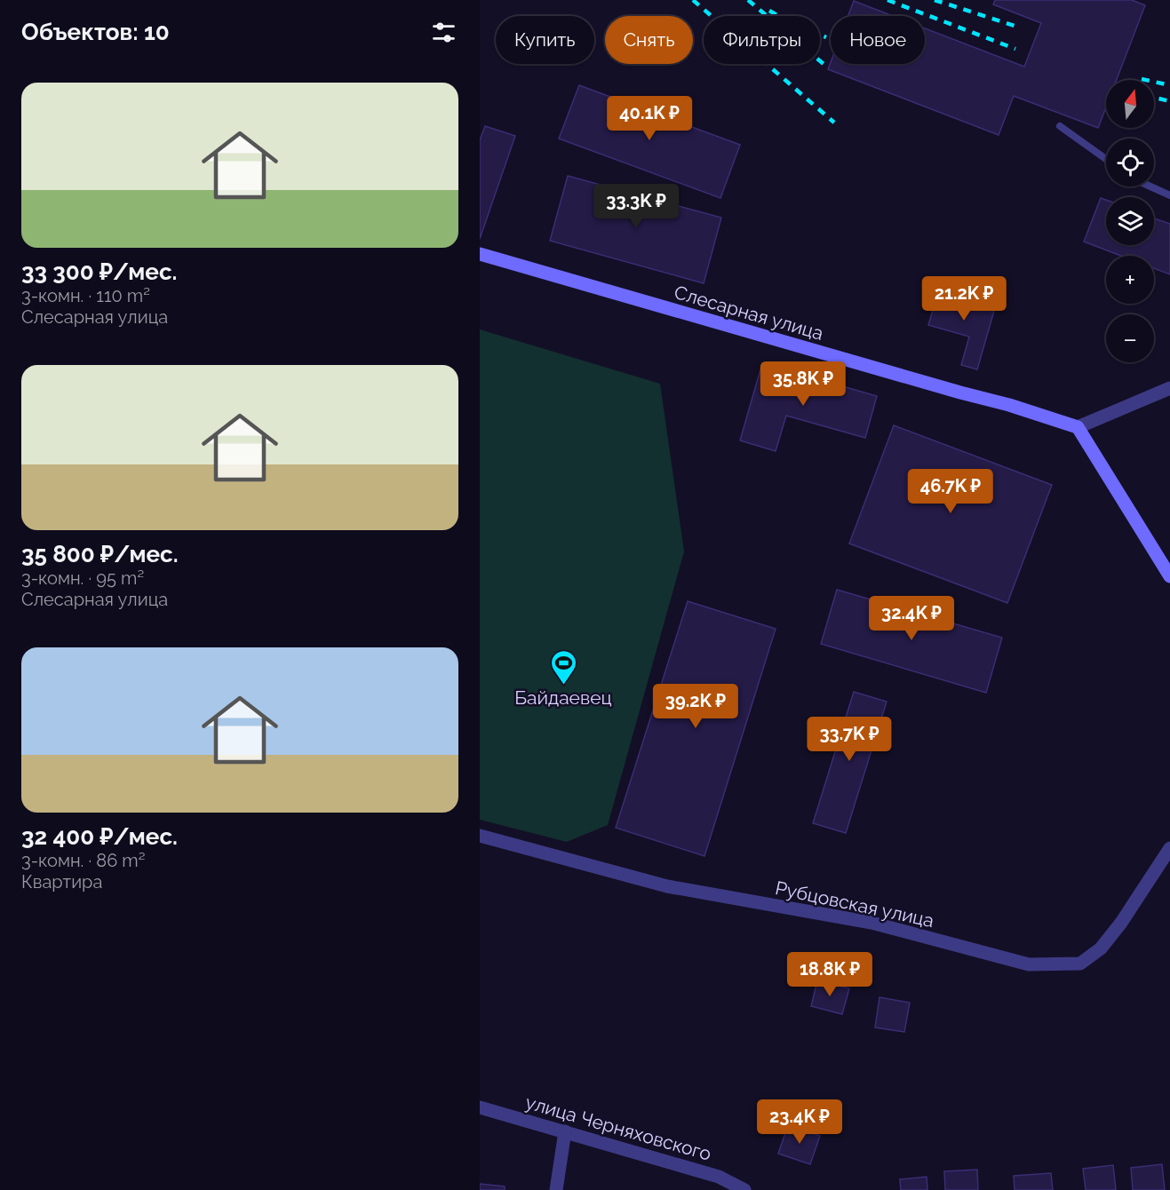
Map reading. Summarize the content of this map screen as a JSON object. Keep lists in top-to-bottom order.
{
  "streets": {
    "main road": ["Слесарная улица"],
    "street": ["Рубцовская улица", "улица Черняховского"]
  },
  "places": {
    "sports": ["Байдаевец"]
  },
  "north": "top",
  "page": {
    "heading": "Объектов: 10",
    "chip": [
      "Купить",
      "Снять",
      "Фильтры",
      "Новое"
    ],
    "list": [
      {
        "name": "33 300 ₽/мес.",
        "note": "3-комн. · 110 m² · Слесарная улица"
      },
      {
        "name": "35 800 ₽/мес.",
        "note": "3-комн. · 95 m² · Слесарная улица"
      },
      {
        "name": "32 400 ₽/мес.",
        "note": "3-комн. · 86 m² · Квартира"
      }
    ],
    "map_buttons": ["+", "−"],
    "price": [
      "40.1K ₽",
      "33.3K ₽",
      "21.2K ₽",
      "35.8K ₽",
      "46.7K ₽",
      "32.4K ₽",
      "39.2K ₽",
      "33.7K ₽",
      "18.8K ₽",
      "23.4K ₽"
    ]
  }
}
